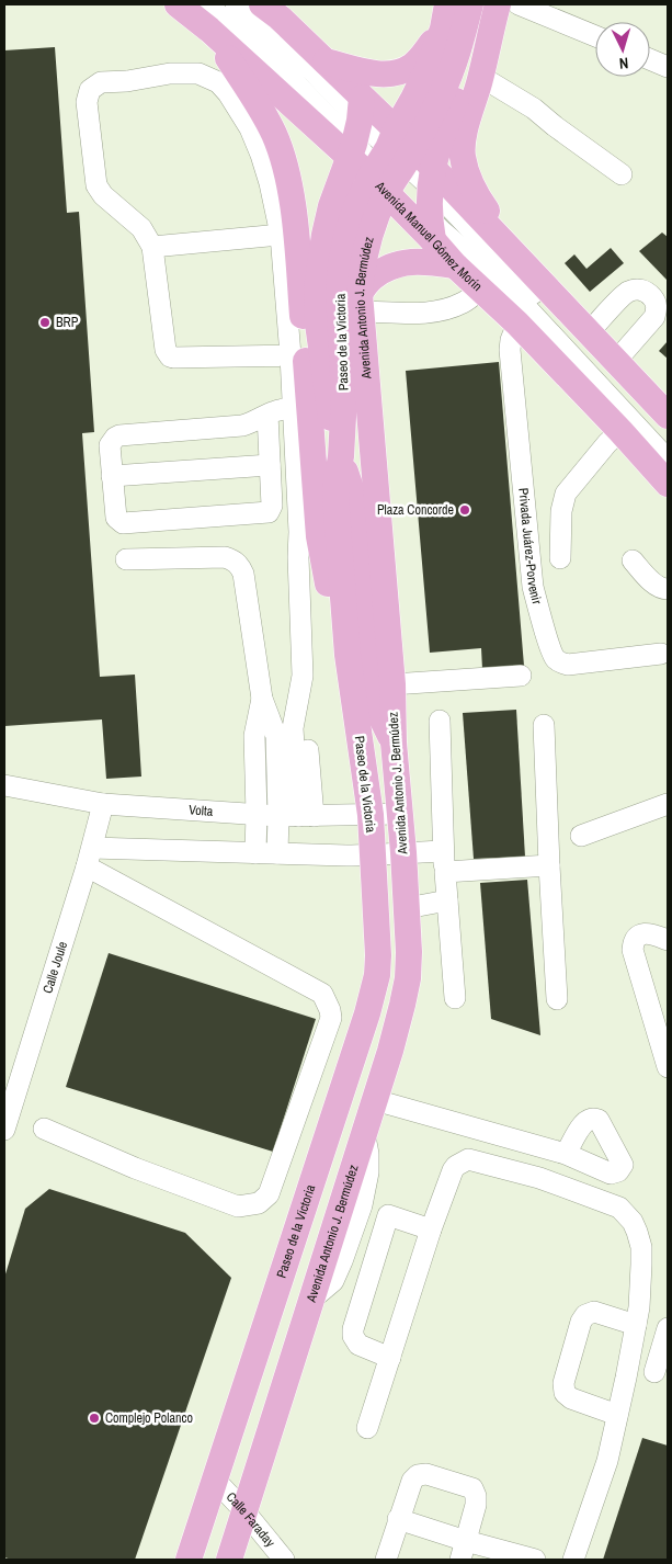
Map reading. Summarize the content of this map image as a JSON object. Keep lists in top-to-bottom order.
{
  "streets": {
    "main road": ["Avenida Manuel Gómez Morín", "Avenida Antonio J. Bermúdez", "Paseo de la Victoria"],
    "street": [
      "Privada Juárez-Porvenir",
      "Volta",
      "Calle Joule",
      "Calle Faraday"
    ]
  },
  "crossings": [
    ["Avenida Manuel Gómez Morín", "Avenida Antonio J. Bermúdez"],
    ["Avenida Manuel Gómez Morín", "Paseo de la Victoria"],
    ["Avenida Manuel Gómez Morín", "Privada Juárez-Porvenir"],
    ["Avenida Antonio J. Bermúdez", "Paseo de la Victoria"],
    ["Avenida Antonio J. Bermúdez", "Volta"],
    ["Avenida Antonio J. Bermúdez", "Calle Faraday"],
    ["Paseo de la Victoria", "Volta"],
    ["Paseo de la Victoria", "Calle Faraday"],
    ["Volta", "Calle Joule"]
  ],
  "places": ["BRP", "Plaza Concorde", "Complejo Polanco"],
  "north": "bottom"
}
